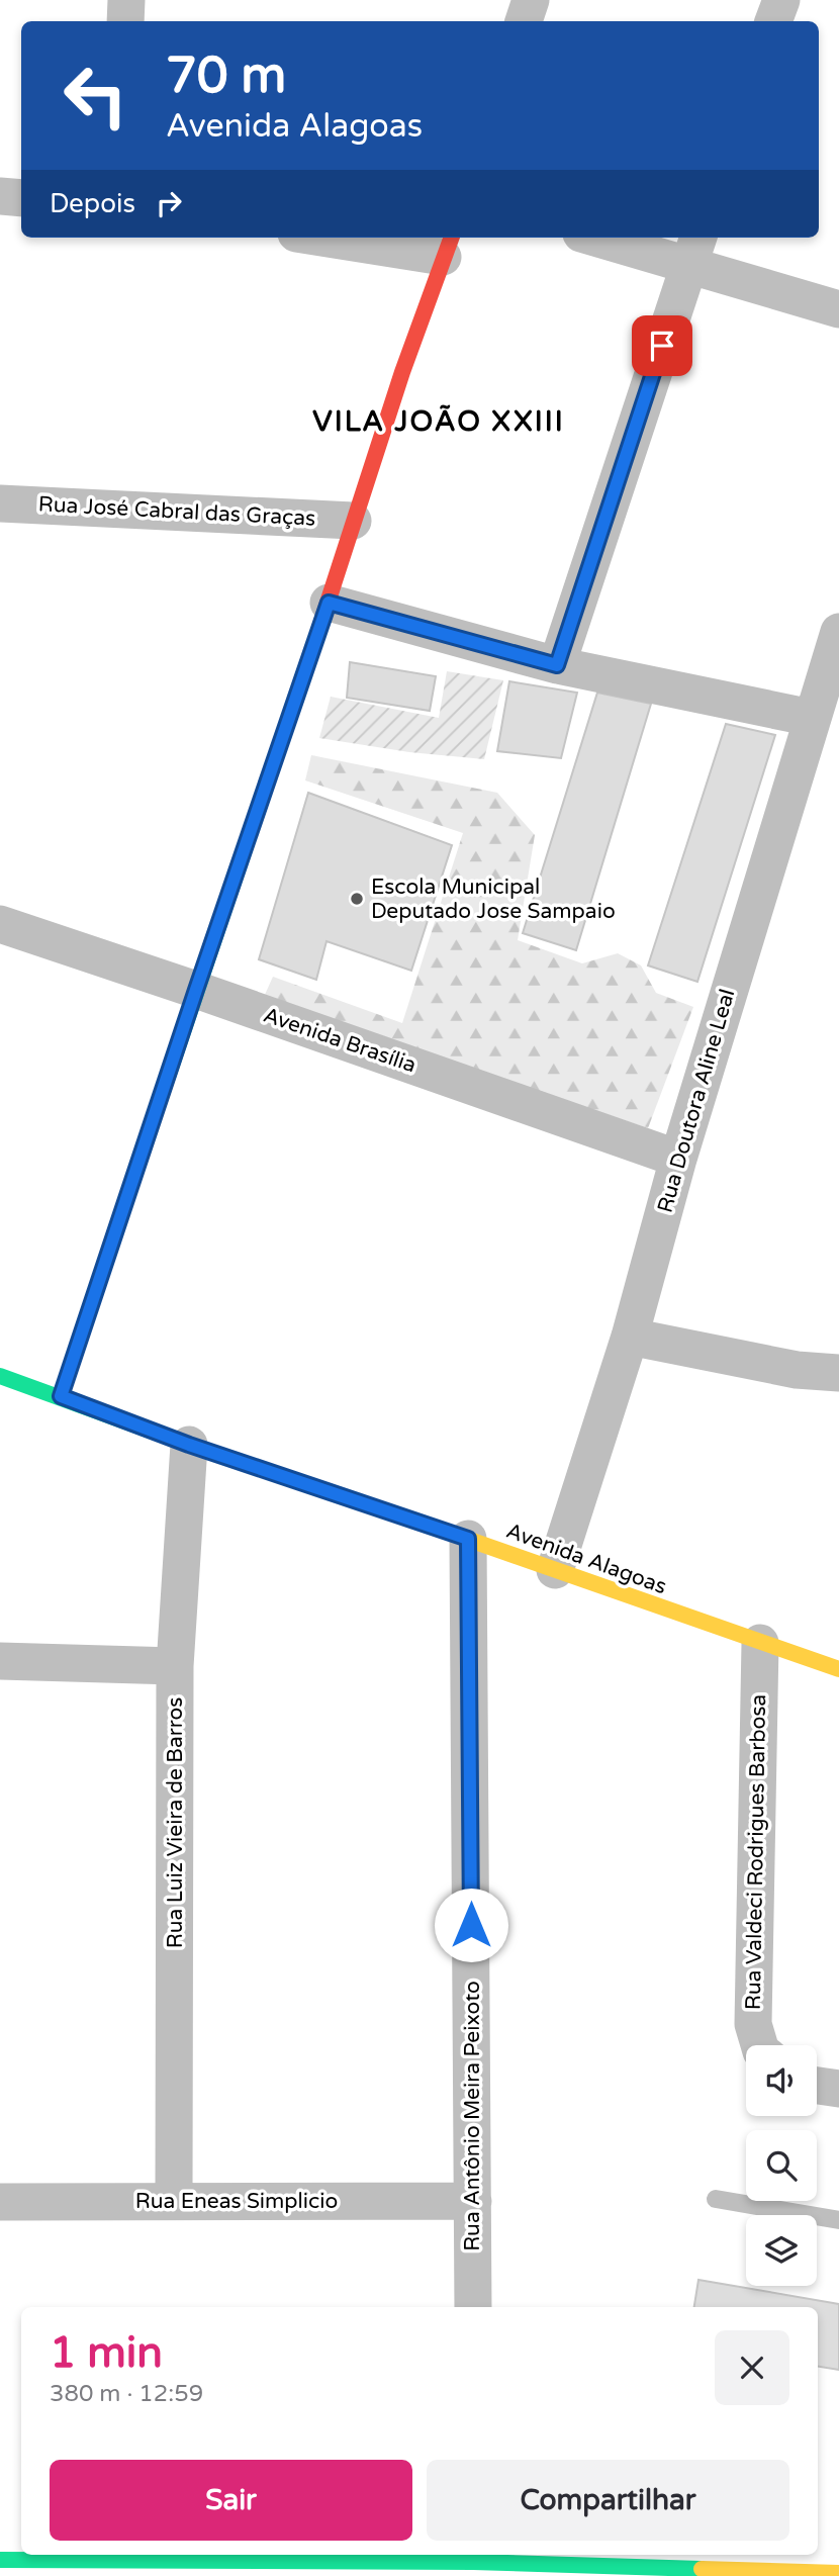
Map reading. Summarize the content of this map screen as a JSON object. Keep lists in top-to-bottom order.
{
  "streets": {
    "street": [
      "Rua José Cabral das Graças",
      "Avenida Brasília",
      "Rua Doutora Aline Leal",
      "Avenida Alagoas",
      "Rua Luiz Vieira de Barros",
      "Rua Valdeci Rodrigues Barbosa",
      "Rua Antônio Meira Peixoto",
      "Rua Eneas Simplicio"
    ]
  },
  "crossings": [
    ["Avenida Brasília", "Rua Doutora Aline Leal"],
    ["Rua Doutora Aline Leal", "Avenida Alagoas"],
    ["Avenida Alagoas", "Rua Luiz Vieira de Barros"],
    ["Avenida Alagoas", "Rua Valdeci Rodrigues Barbosa"],
    ["Avenida Alagoas", "Rua Antônio Meira Peixoto"],
    ["Rua Luiz Vieira de Barros", "Rua Eneas Simplicio"],
    ["Rua Antônio Meira Peixoto", "Rua Eneas Simplicio"]
  ],
  "districts": ["VILA JOÃO XXIII"],
  "places": ["Escola Municipal Deputado Jose Sampaio"],
  "page": {
    "turn": ["70 m", "Avenida Alagoas"],
    "then": "Depois",
    "heading": ["1 min", "380 m · 12:59"],
    "buttons": ["Sair", "Compartilhar"]
  }
}
